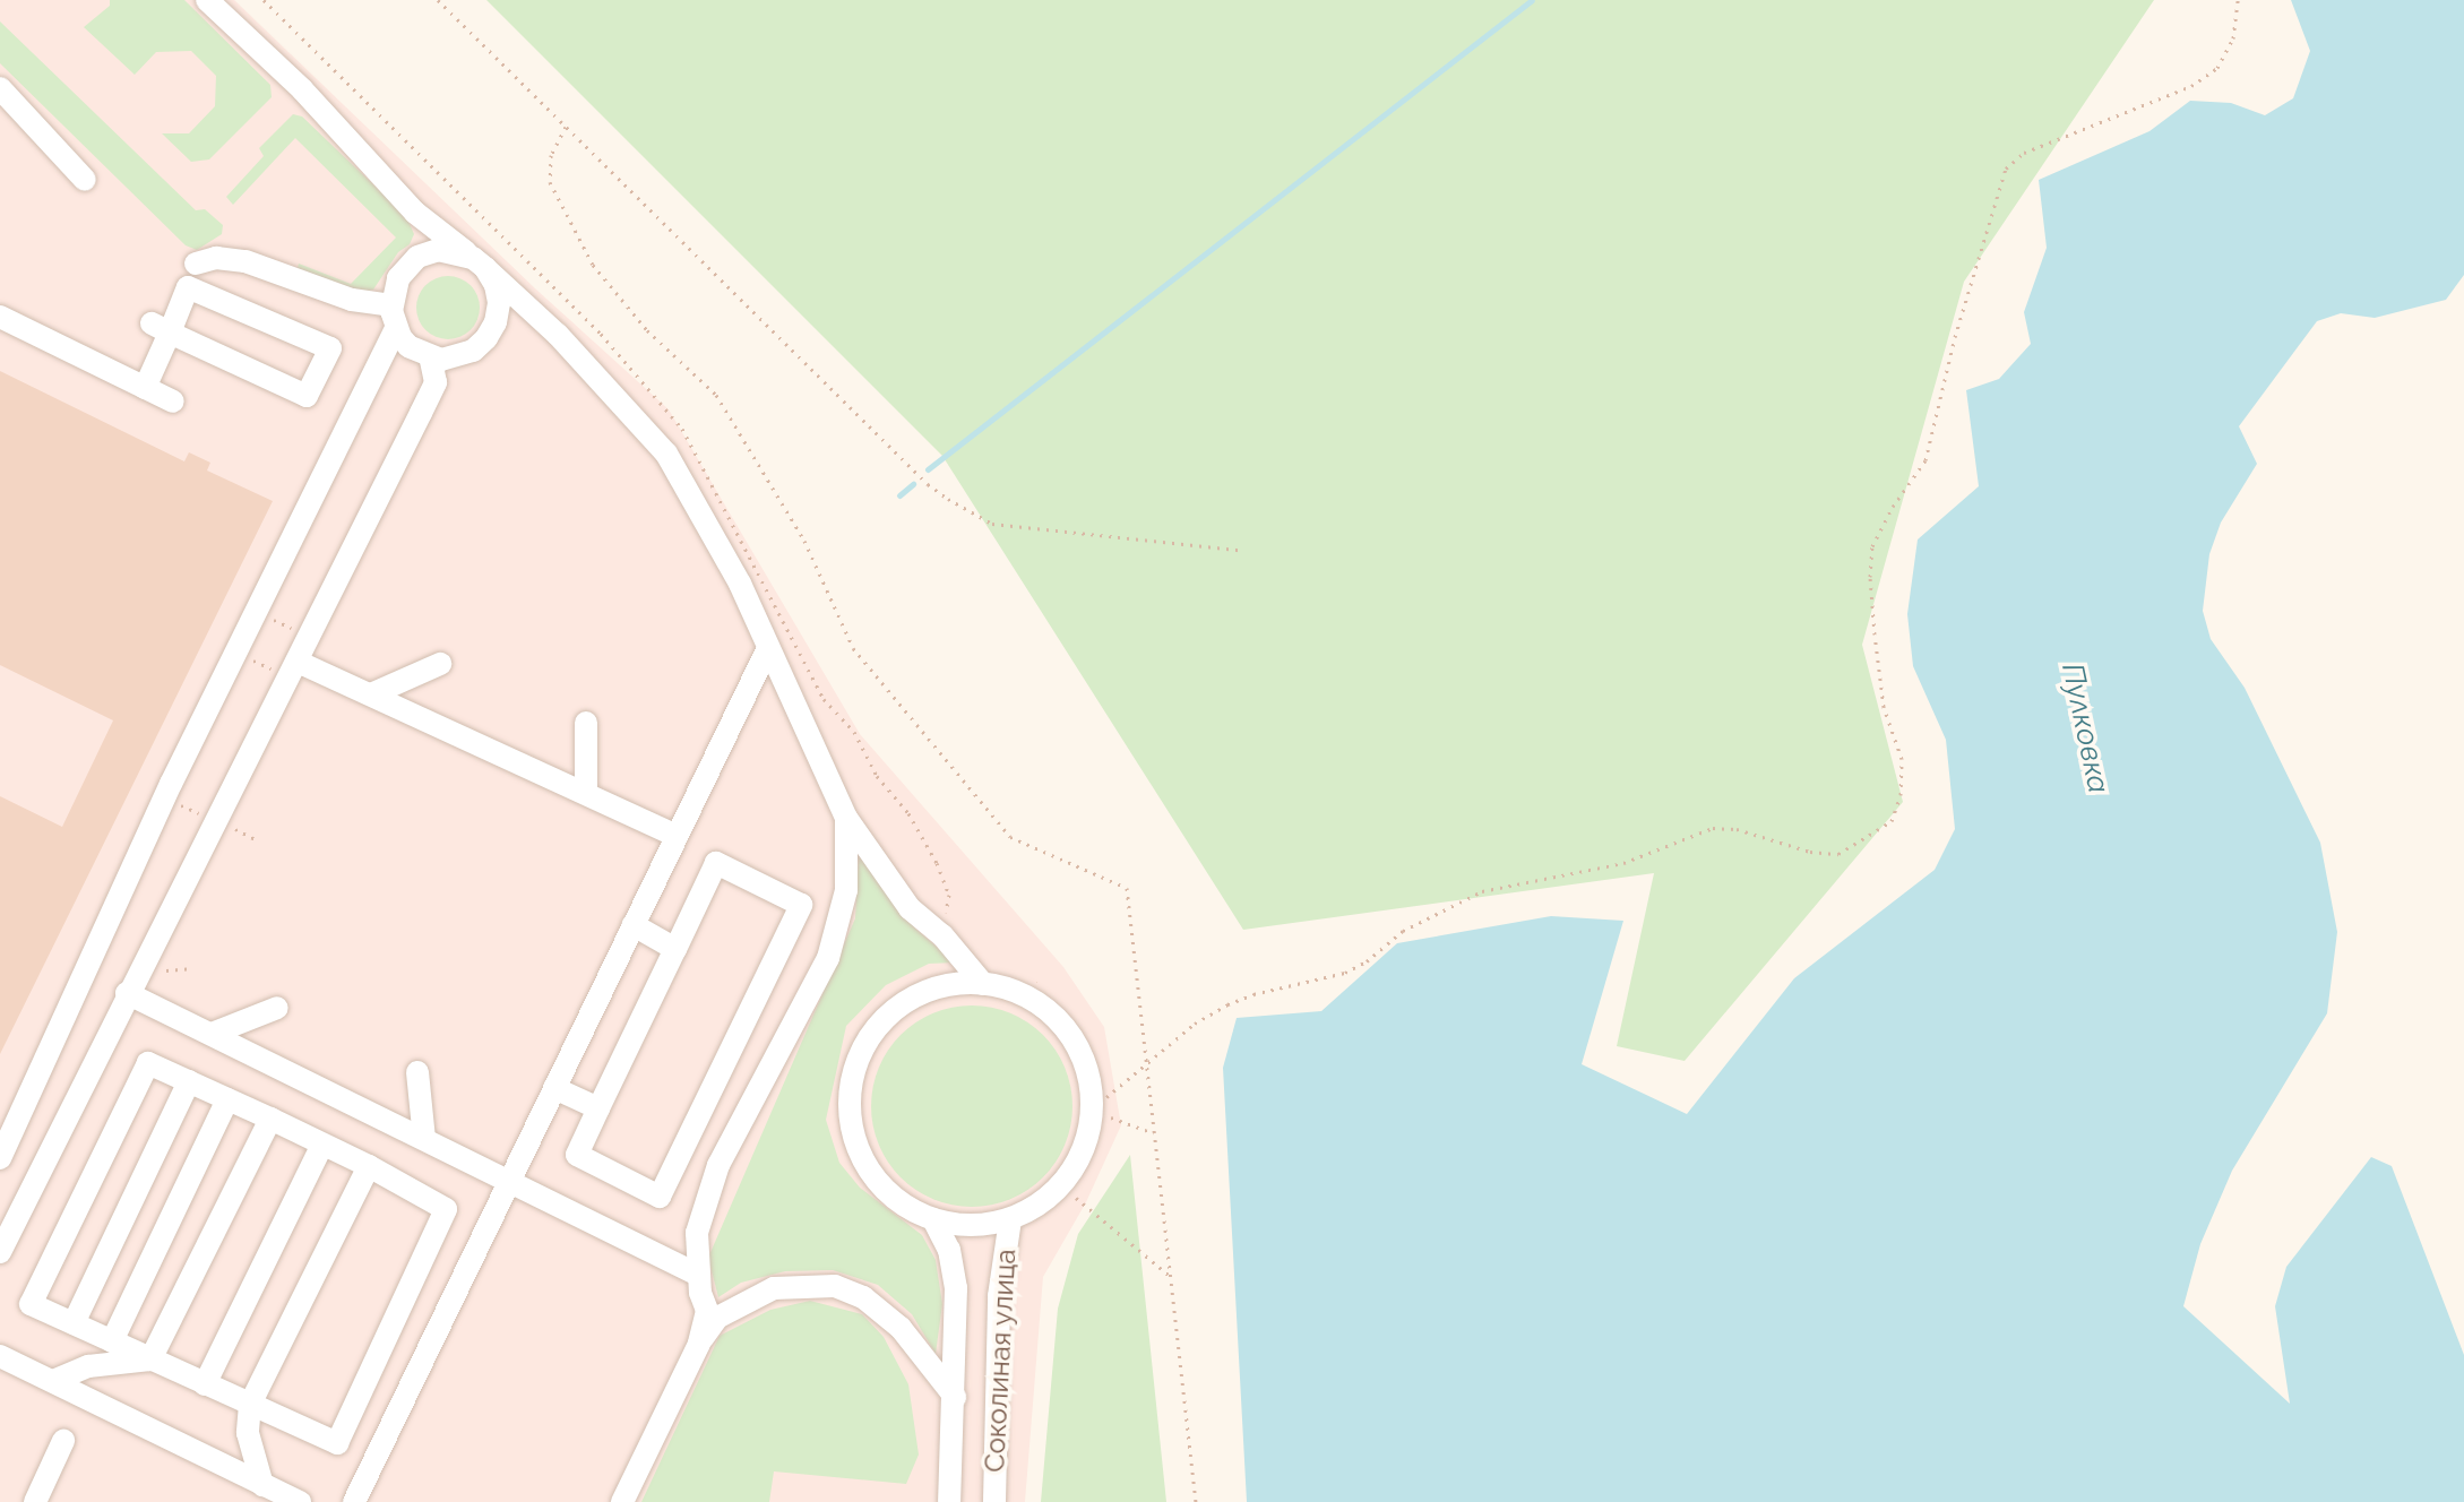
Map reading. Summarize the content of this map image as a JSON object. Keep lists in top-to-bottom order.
{
  "streets": {
    "street": ["Соколиная улица"]
  },
  "water": ["Пулковка"]
}
